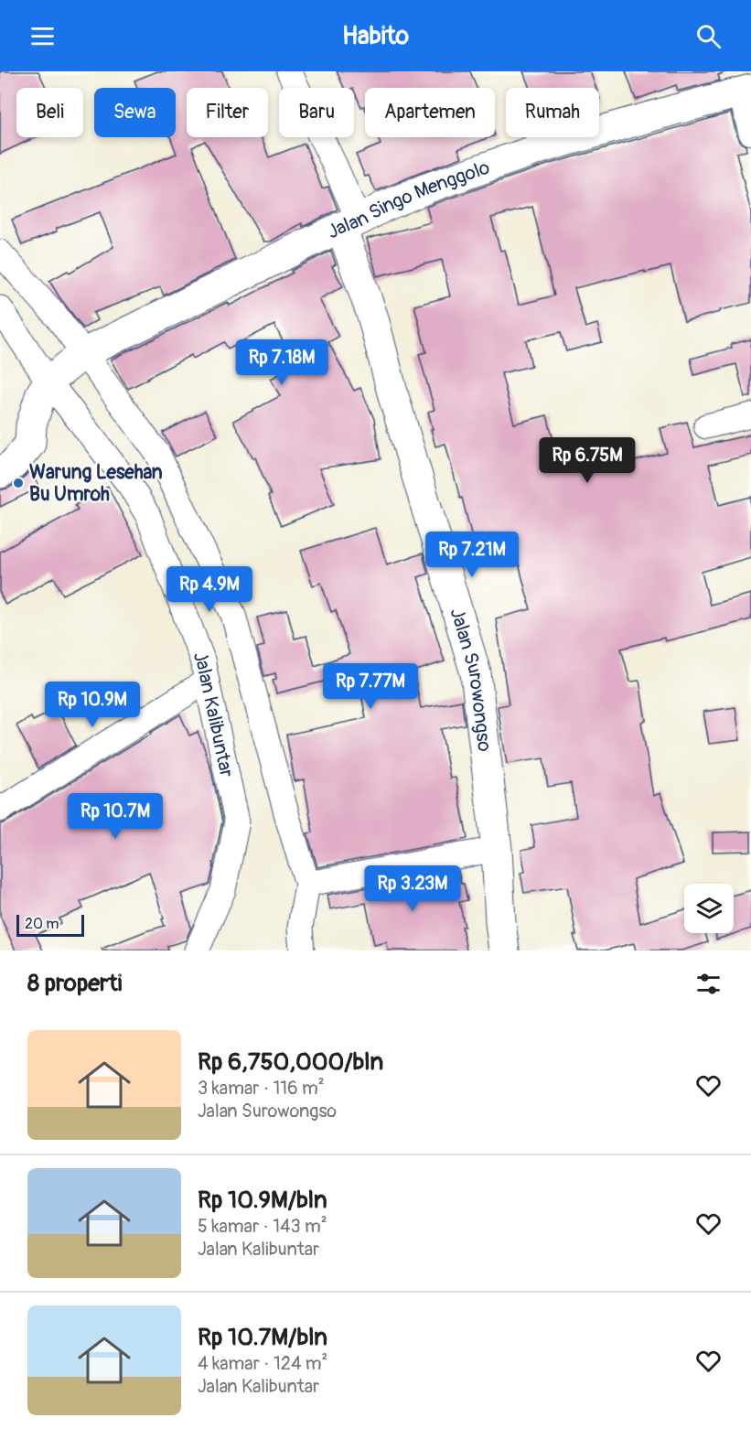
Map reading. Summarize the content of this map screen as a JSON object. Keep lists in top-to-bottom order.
{
  "streets": {
    "street": ["Jalan Singo Menggolo", "Jalan Surowongso", "Jalan Kalibuntar"]
  },
  "crossings": [
    ["Jalan Singo Menggolo", "Jalan Surowongso"],
    ["Jalan Singo Menggolo", "Jalan Kalibuntar"]
  ],
  "places": ["Warung Lesehan Bu Umroh"],
  "scale_bar": "20 m",
  "page": {
    "header": "Habito",
    "chip": [
      "Beli",
      "Sewa",
      "Filter",
      "Baru",
      "Apartemen",
      "Rumah"
    ],
    "price": [
      "Rp 7.18M",
      "Rp 6.75M",
      "Rp 7.21M",
      "Rp 4.9M",
      "Rp 7.77M",
      "Rp 10.9M",
      "Rp 10.7M",
      "Rp 3.23M"
    ],
    "scale": "20 m",
    "heading": "8 properti",
    "list": [
      {
        "name": "Rp 6,750,000/bln",
        "note": "3 kamar · 116 m² · Jalan Surowongso"
      },
      {
        "name": "Rp 10.9M/bln",
        "note": "5 kamar · 143 m² · Jalan Kalibuntar"
      },
      {
        "name": "Rp 10.7M/bln",
        "note": "4 kamar · 124 m² · Jalan Kalibuntar"
      }
    ]
  }
}
